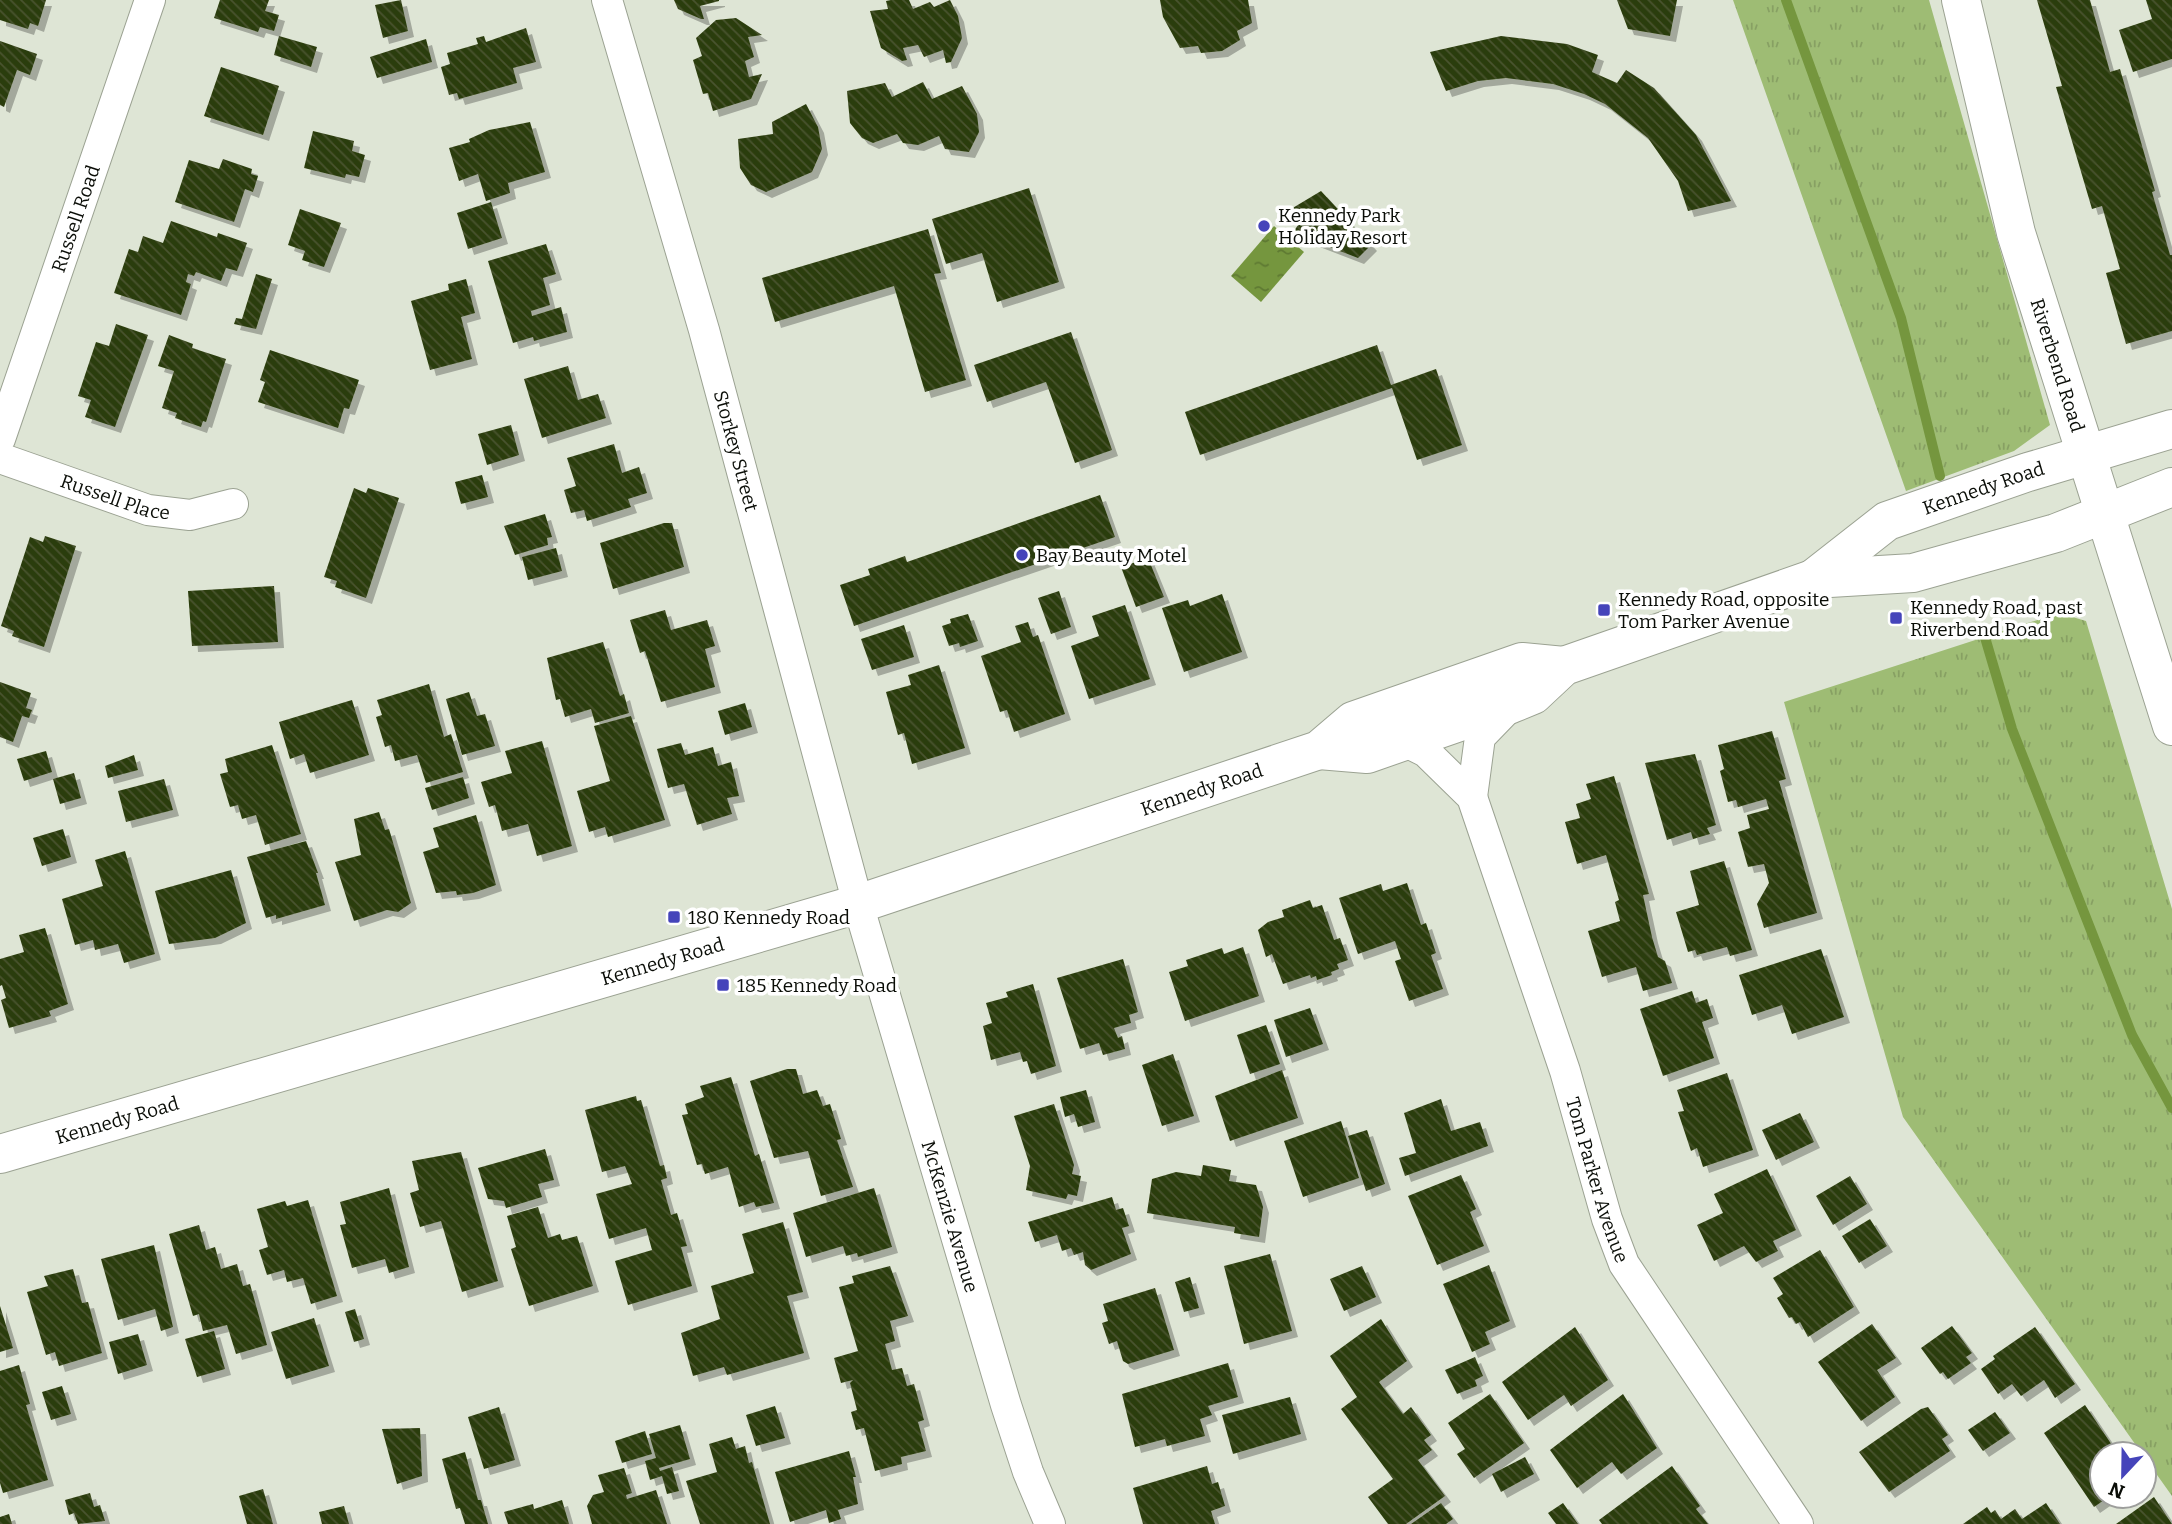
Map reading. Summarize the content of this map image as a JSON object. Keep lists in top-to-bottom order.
{
  "streets": {
    "main road": ["Riverbend Road", "Kennedy Road"],
    "street": [
      "Russell Road",
      "Storkey Street",
      "Russell Place",
      "Tom Parker Avenue",
      "McKenzie Avenue"
    ]
  },
  "crossings": [
    ["Riverbend Road", "Kennedy Road"],
    ["Storkey Street", "Kennedy Road"],
    ["Storkey Street", "McKenzie Avenue"],
    ["Kennedy Road", "Tom Parker Avenue"],
    ["Kennedy Road", "McKenzie Avenue"]
  ],
  "places": {
    "other": ["Kennedy Park Holiday Resort", "Bay Beauty Motel"],
    "transit": [
      "Kennedy Road, opposite Tom Parker Avenue",
      "Kennedy Road, past Riverbend Road",
      "180 Kennedy Road",
      "185 Kennedy Road"
    ]
  },
  "north": "bottom"
}
